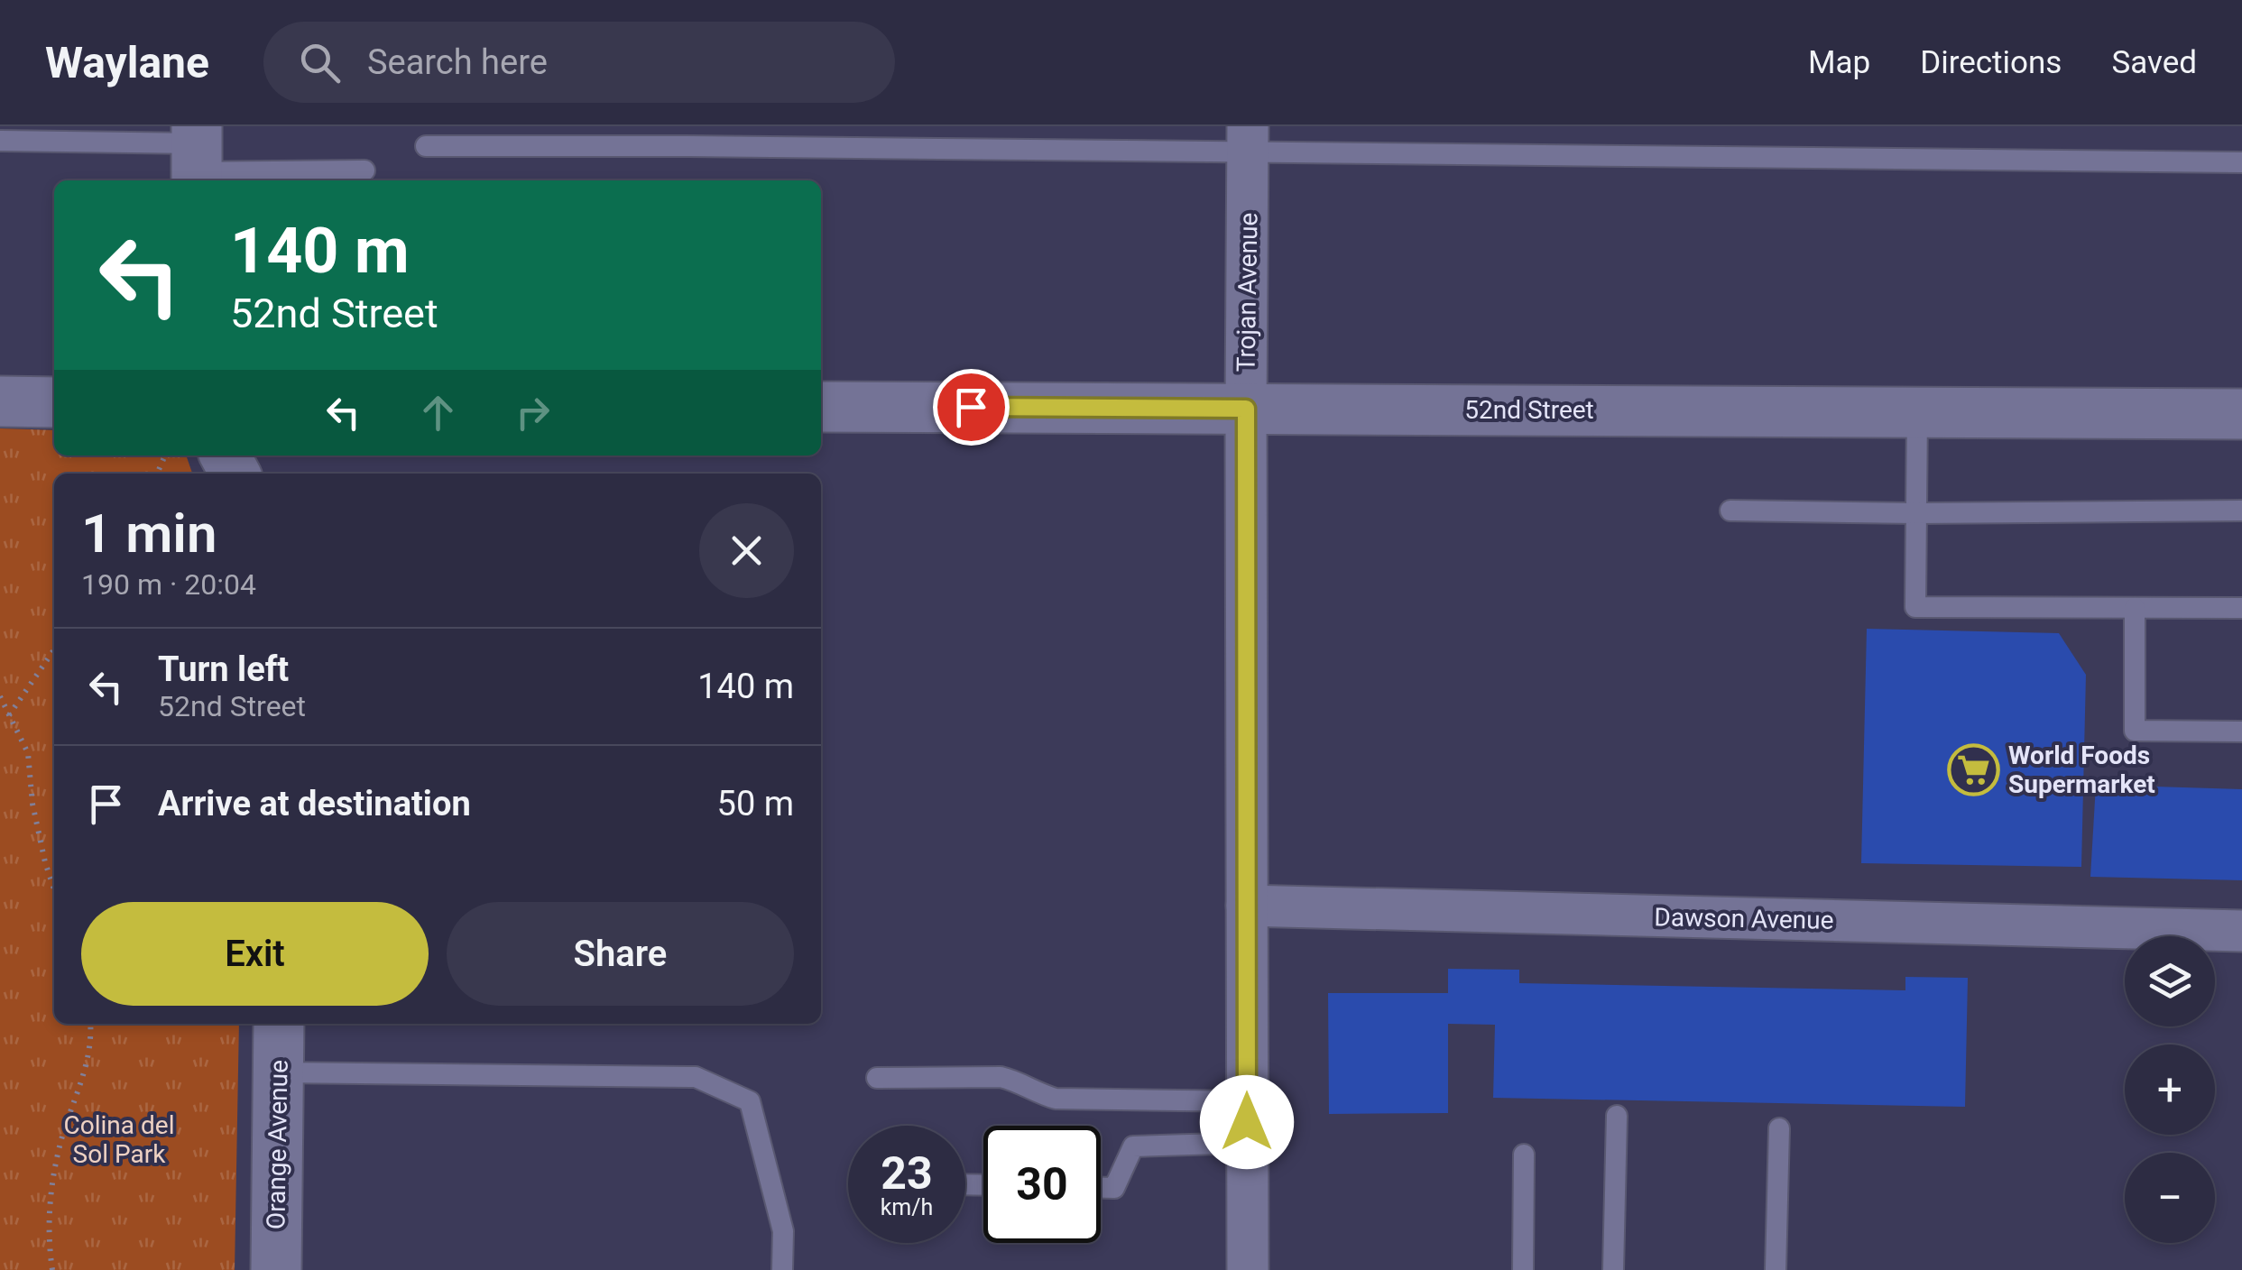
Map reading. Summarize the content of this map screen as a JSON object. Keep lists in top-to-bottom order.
{
  "streets": {
    "street": [
      "Trojan Avenue",
      "52nd Street",
      "Dawson Avenue",
      "Orange Avenue"
    ]
  },
  "crossings": [
    ["Trojan Avenue", "52nd Street"],
    ["Trojan Avenue", "Dawson Avenue"]
  ],
  "parks": ["Colina del Sol Park"],
  "places": {
    "supermarket": ["World Foods Supermarket"]
  },
  "page": {
    "header": "Waylane",
    "search": "Search here",
    "nav": ["Map", "Directions", "Saved"],
    "turn": ["140 m", "52nd Street"],
    "heading": ["1 min", "190 m · 20:04"],
    "list": [
      {
        "name": "Turn left",
        "note": "52nd Street",
        "value": "140 m"
      },
      {
        "name": "Arrive at destination",
        "value": "50 m"
      }
    ],
    "buttons": ["Exit", "Share"],
    "map_buttons": ["+", "−"],
    "speed": "23 km/h",
    "limit": "30"
  }
}
